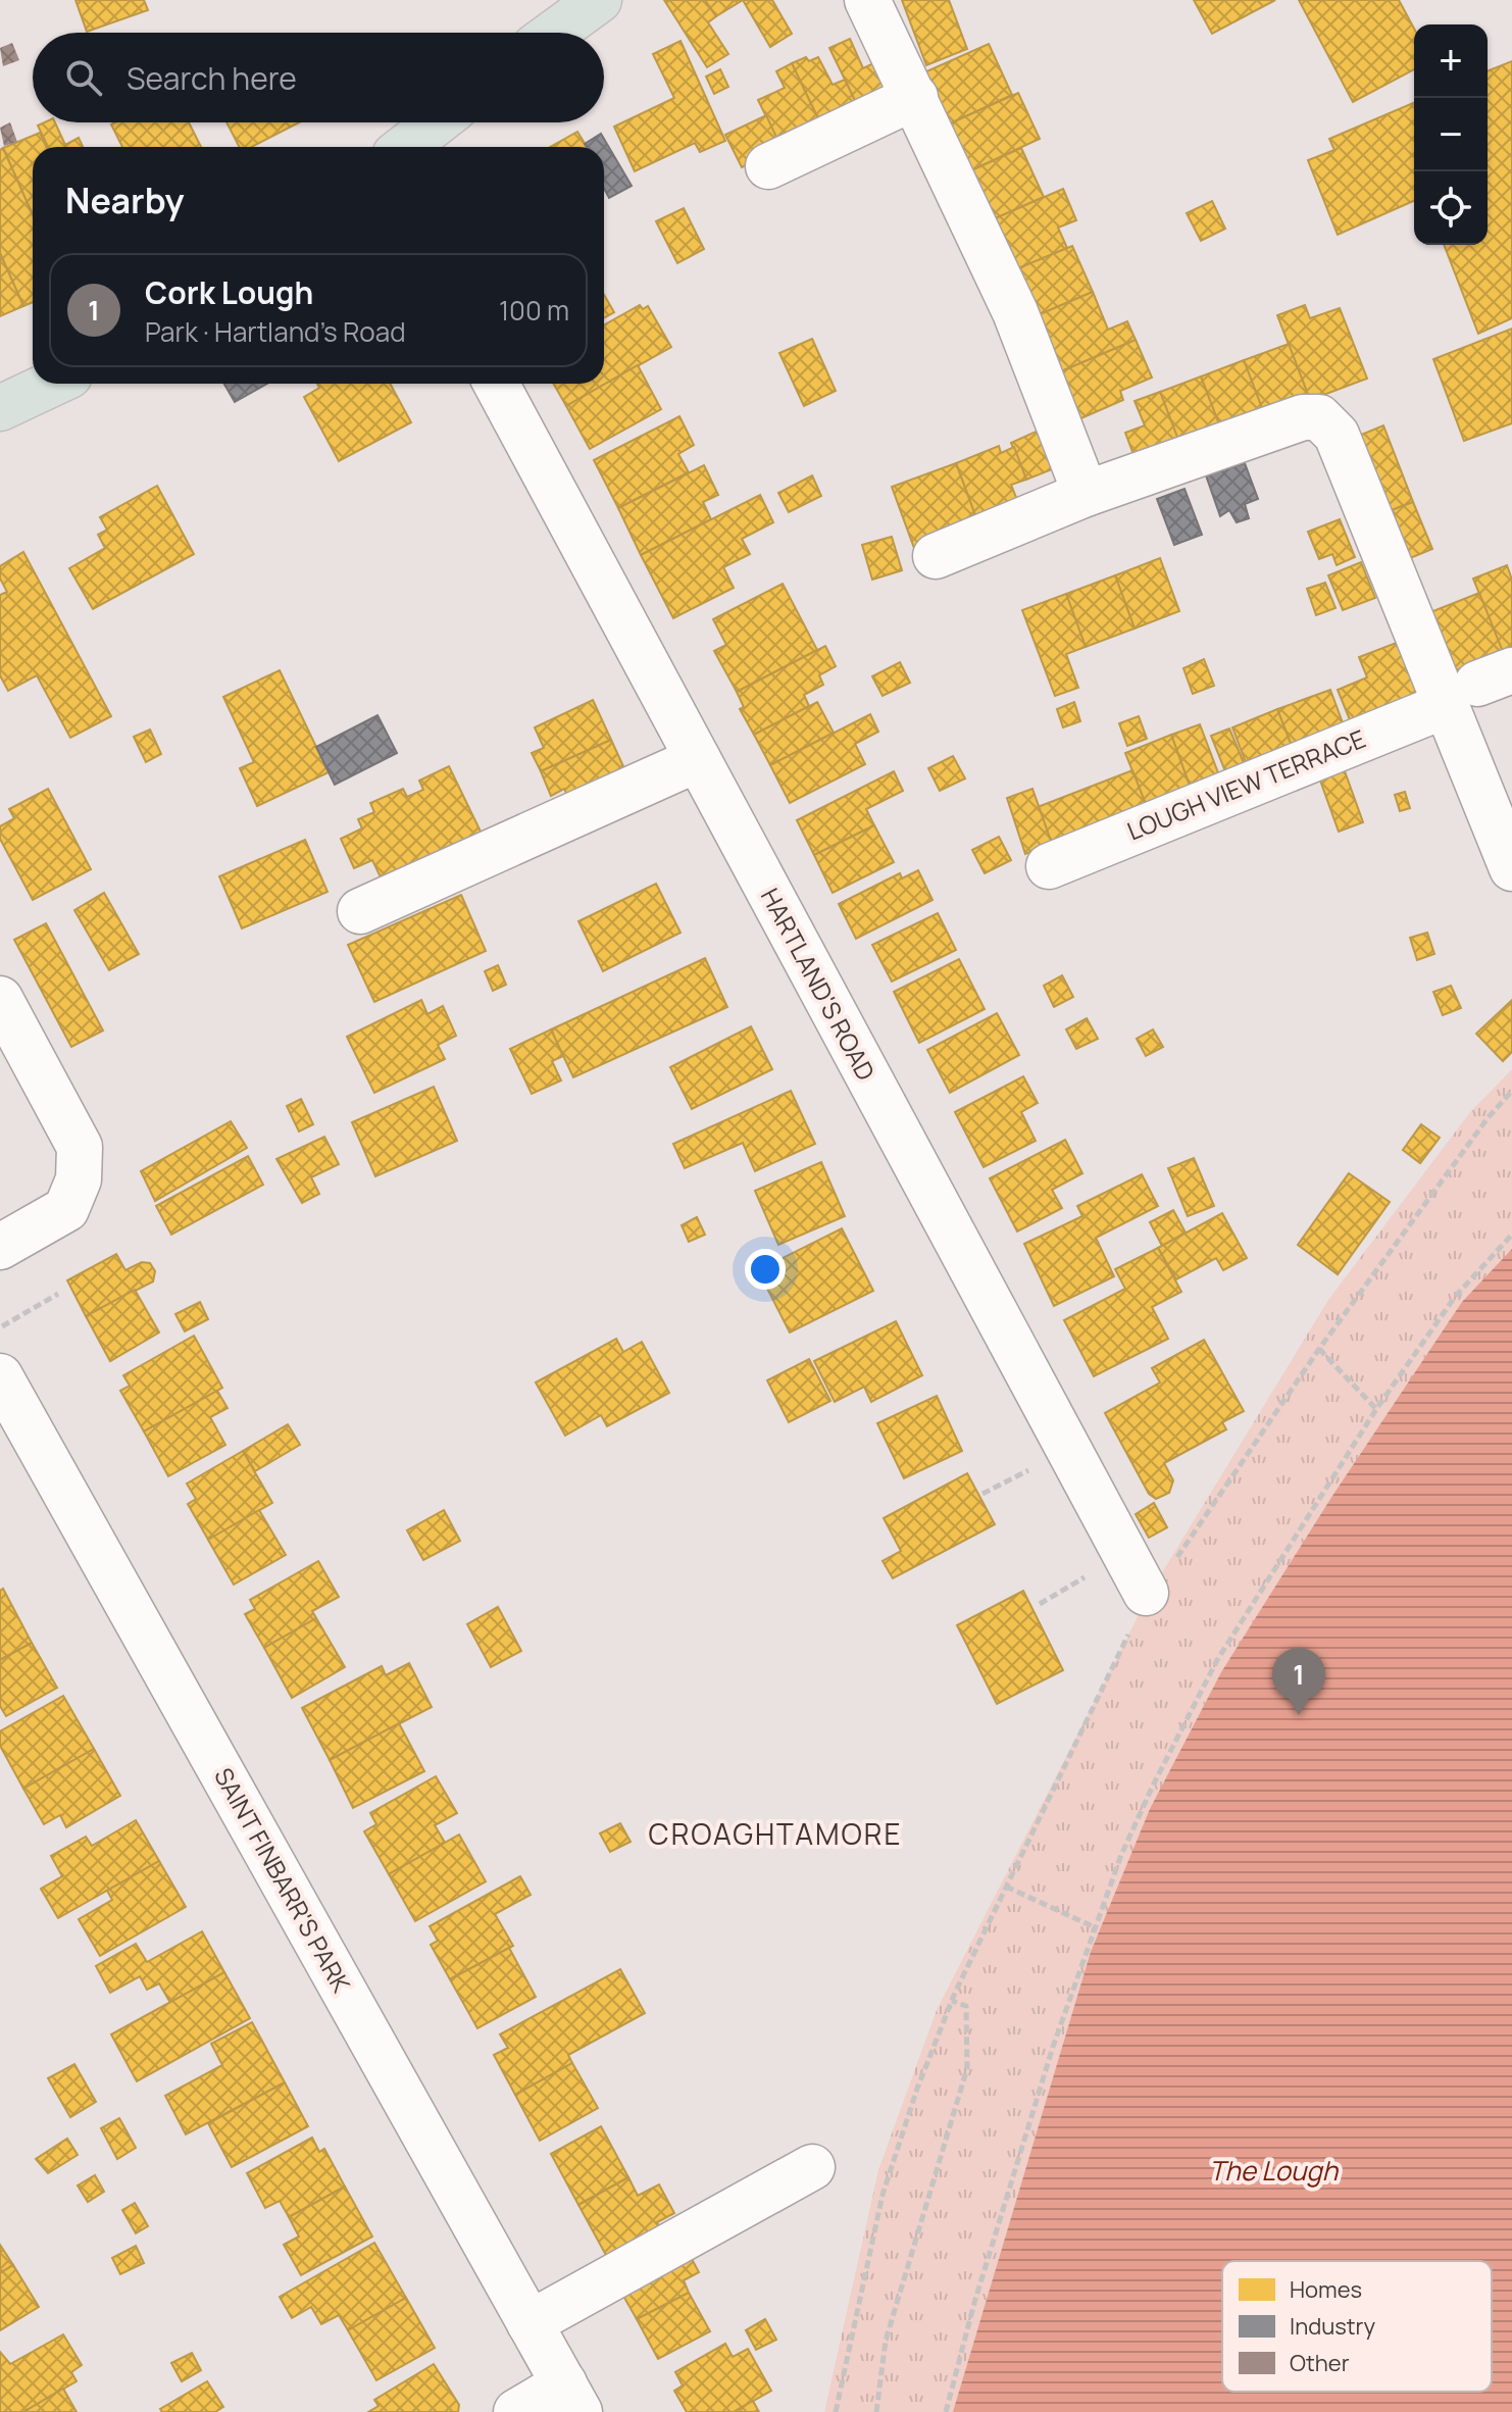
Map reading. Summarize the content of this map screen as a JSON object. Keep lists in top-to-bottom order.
{
  "streets": {
    "street": ["LOUGH VIEW TERRACE", "HARTLAND'S ROAD", "SAINT FINBARR'S PARK"]
  },
  "districts": ["CROAGHTAMORE"],
  "water": ["The Lough"],
  "legend": ["Homes", "Industry", "Other"],
  "page": {
    "map_buttons": ["+", "−"],
    "search": "Search here",
    "heading": "Nearby",
    "list": [
      {
        "mark": "1",
        "name": "Cork Lough",
        "note": "Park · Hartland's Road",
        "value": "100 m"
      }
    ],
    "pins": "1"
  }
}
